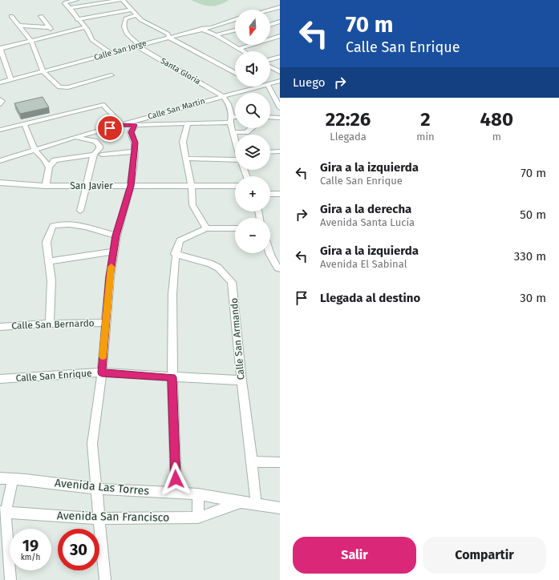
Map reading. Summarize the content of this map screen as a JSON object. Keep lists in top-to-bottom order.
{
  "streets": {
    "street": [
      "Calle San Jorge",
      "Santa Gloria",
      "Calle San Martin",
      "San Javier",
      "Calle San Bernardo",
      "Calle San Armando",
      "Calle San Enrique",
      "Avenida Las Torres",
      "Avenida San Francisco"
    ]
  },
  "crossings": [
    ["Calle San Jorge", "Santa Gloria"],
    ["Santa Gloria", "Calle San Martin"],
    ["Calle San Armando", "Calle San Enrique"],
    ["Calle San Armando", "Avenida Las Torres"],
    ["Avenida Las Torres", "Avenida San Francisco"]
  ],
  "north": "bottom",
  "page": {
    "turn": ["70 m", "Calle San Enrique"],
    "map_buttons": ["+", "−"],
    "then": "Luego",
    "eta": [
      "22:26",
      "Llegada",
      "2",
      "min",
      "480",
      "m"
    ],
    "list": [
      {
        "name": "Gira a la izquierda",
        "note": "Calle San Enrique",
        "value": "70 m"
      },
      {
        "name": "Gira a la derecha",
        "note": "Avenida Santa Lucía",
        "value": "50 m"
      },
      {
        "name": "Gira a la izquierda",
        "note": "Avenida El Sabinal",
        "value": "330 m"
      },
      {
        "name": "Llegada al destino",
        "value": "30 m"
      }
    ],
    "speed": "19 km/h",
    "limit": "30",
    "buttons": ["Salir", "Compartir"]
  }
}
